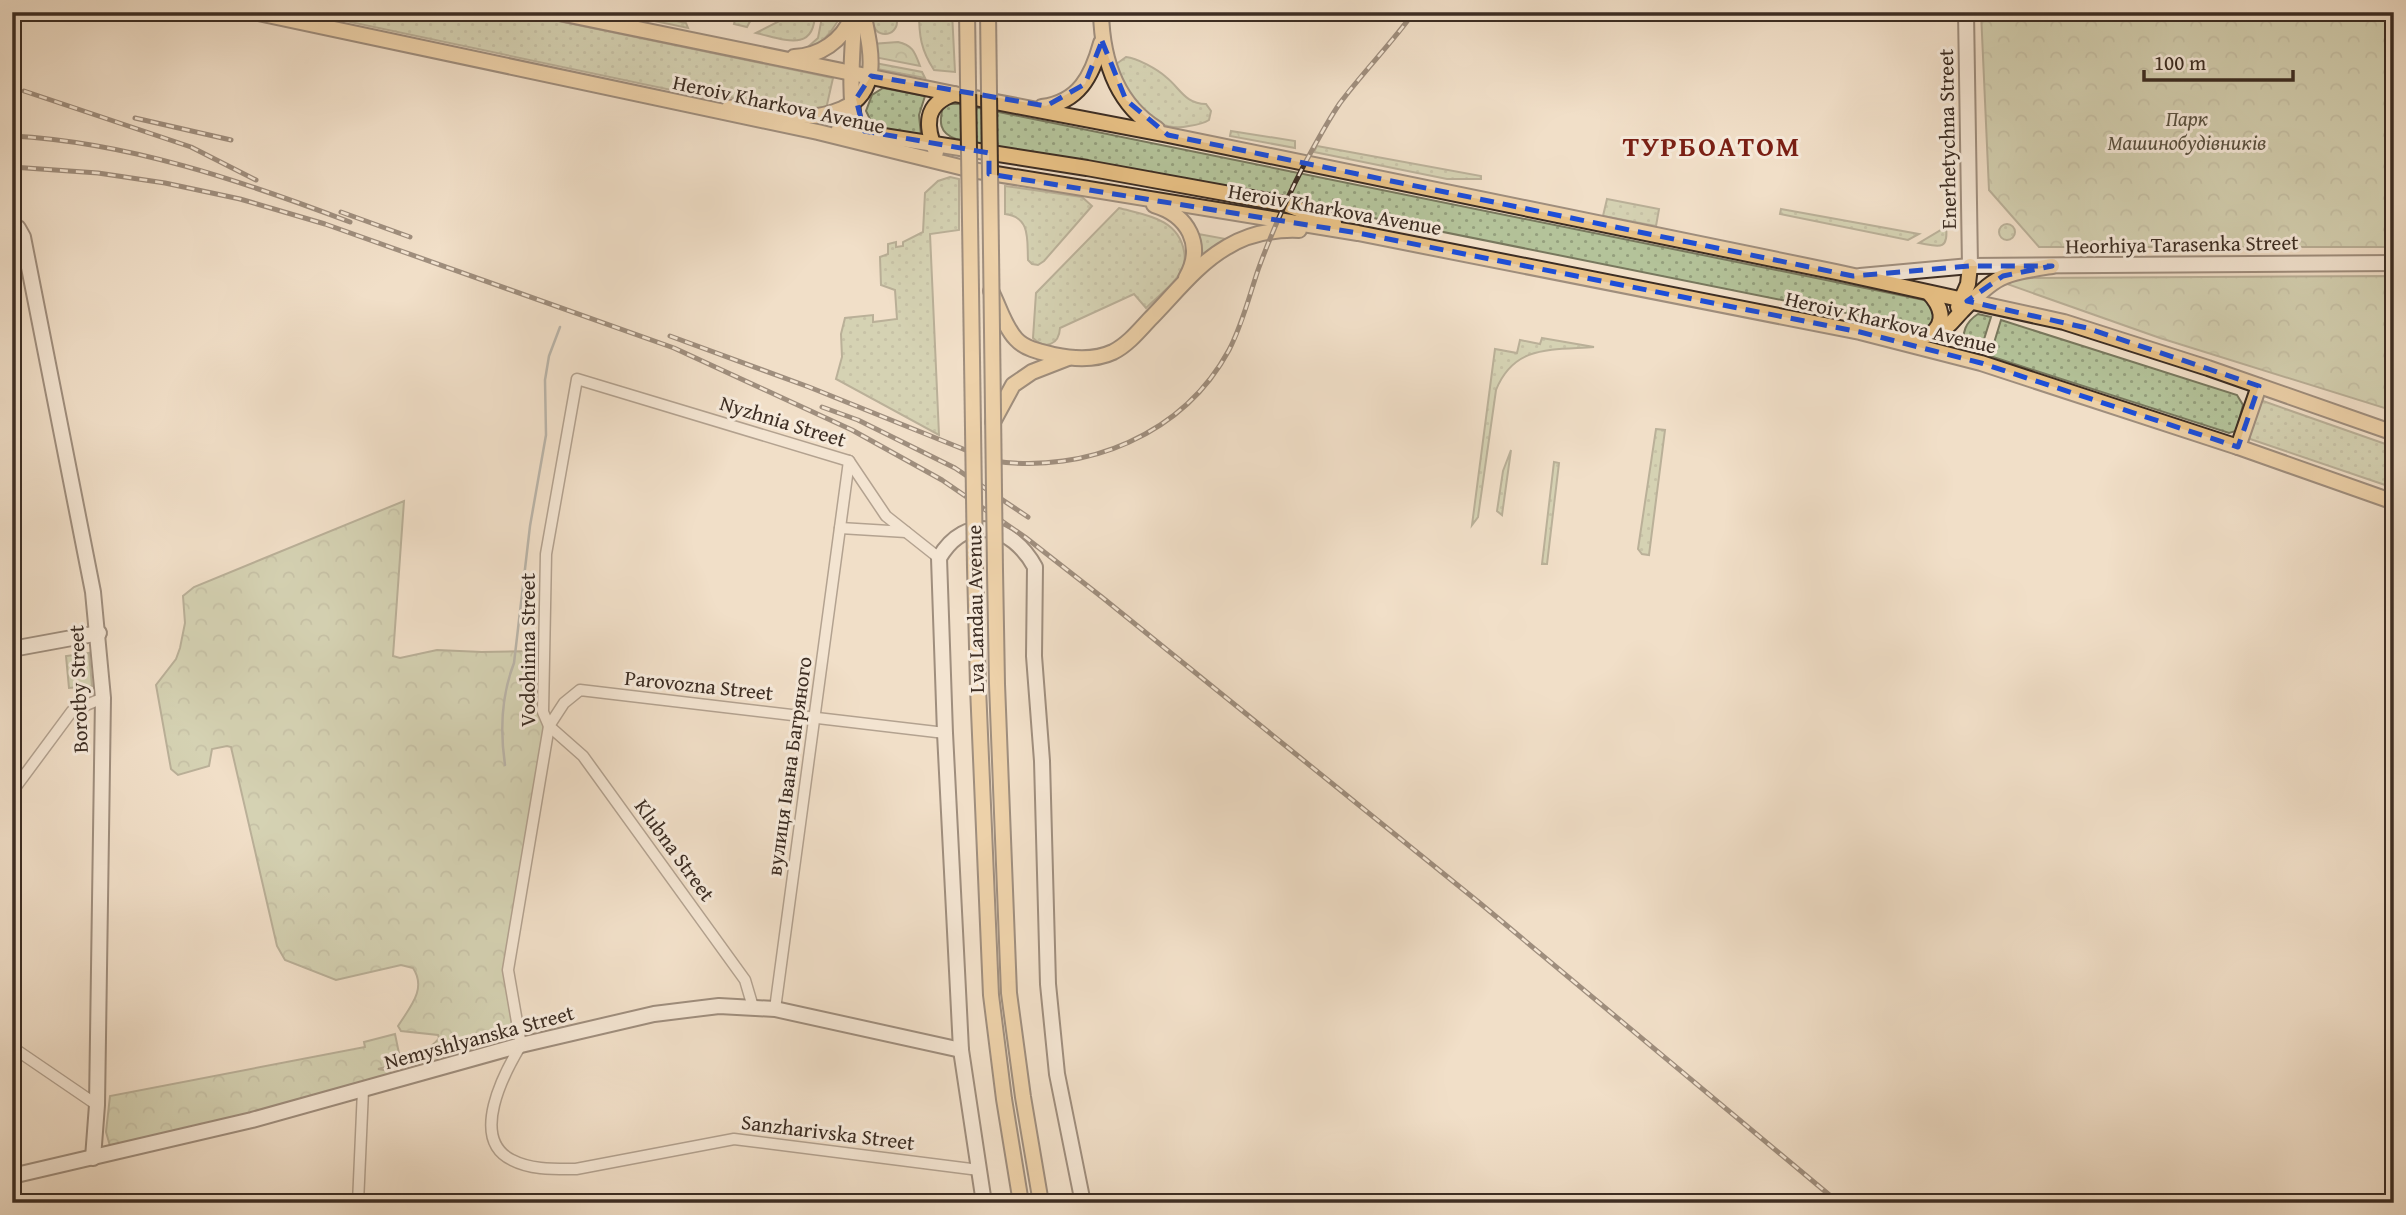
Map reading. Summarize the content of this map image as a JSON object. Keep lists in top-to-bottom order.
{
  "streets": {
    "main road": ["Heroiv Kharkova Avenue", "Lva Landau Avenue"],
    "street": [
      "Enerhetychna Street",
      "Heorhiya Tarasenka Street",
      "Nyzhnia Street",
      "Vodohinna Street",
      "Parovozna Street",
      "Borotby Street",
      "вулиця Івана Багряного",
      "Klubna Street",
      "Nemyshlyanska Street",
      "Sanzharivska Street"
    ]
  },
  "crossings": [
    ["Heroiv Kharkova Avenue", "Heorhiya Tarasenka Street"],
    ["Enerhetychna Street", "Heorhiya Tarasenka Street"],
    ["Nyzhnia Street", "Vodohinna Street"],
    ["Nyzhnia Street", "вулиця Івана Багряного"],
    ["Vodohinna Street", "Parovozna Street"],
    ["Vodohinna Street", "Klubna Street"],
    ["Vodohinna Street", "Nemyshlyanska Street"],
    ["Vodohinna Street", "Sanzharivska Street"],
    ["Parovozna Street", "вулиця Івана Багряного"],
    ["Parovozna Street", "Klubna Street"],
    ["Borotby Street", "Nemyshlyanska Street"],
    ["вулиця Івана Багряного", "Nemyshlyanska Street"],
    ["Klubna Street", "Nemyshlyanska Street"],
    ["Nemyshlyanska Street", "Sanzharivska Street"]
  ],
  "districts": ["ТУРБОАТОМ"],
  "parks": ["Парк Машинобудівників"],
  "scale_bar": "100 m"
}
